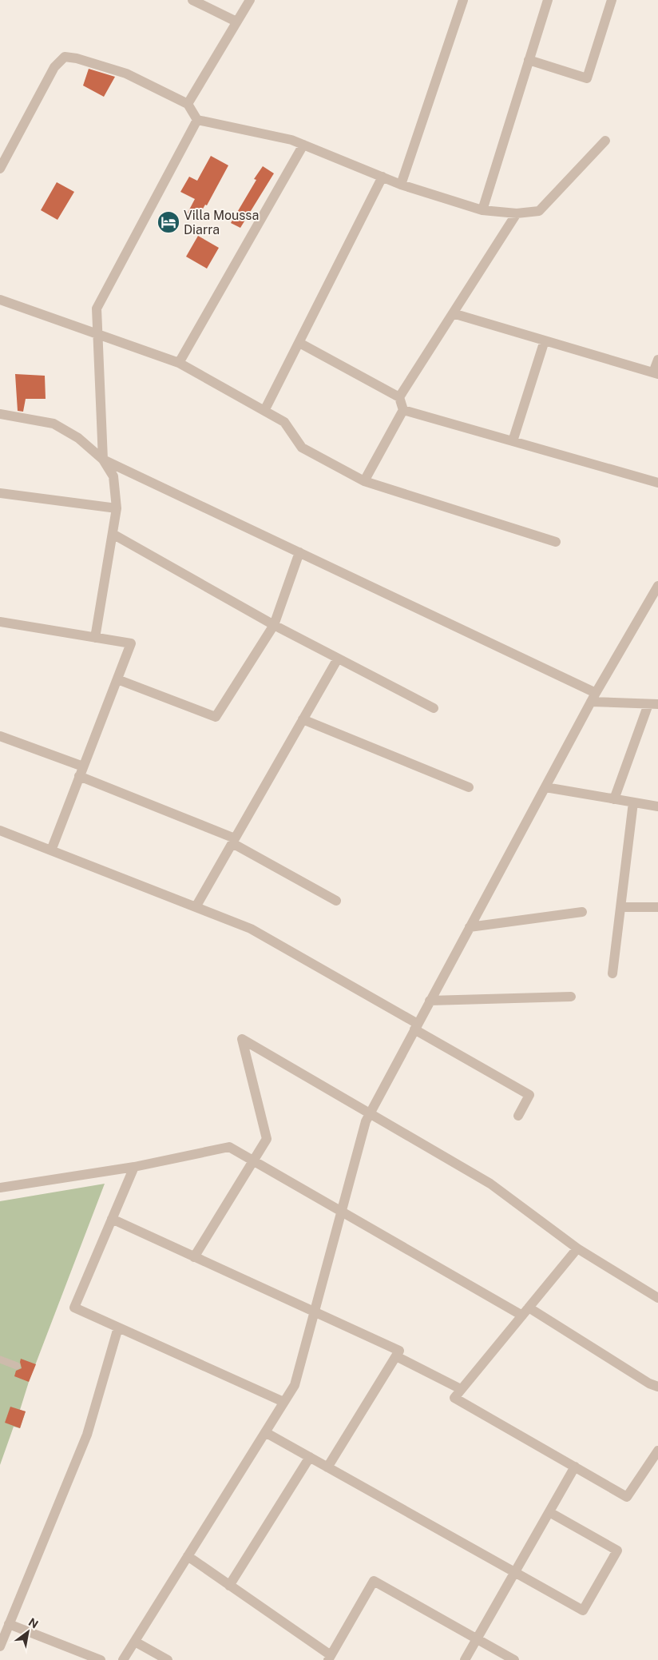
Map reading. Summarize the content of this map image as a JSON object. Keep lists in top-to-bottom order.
{
  "places": {
    "hotel": ["Villa Moussa Diarra"]
  },
  "north": "top right"
}
